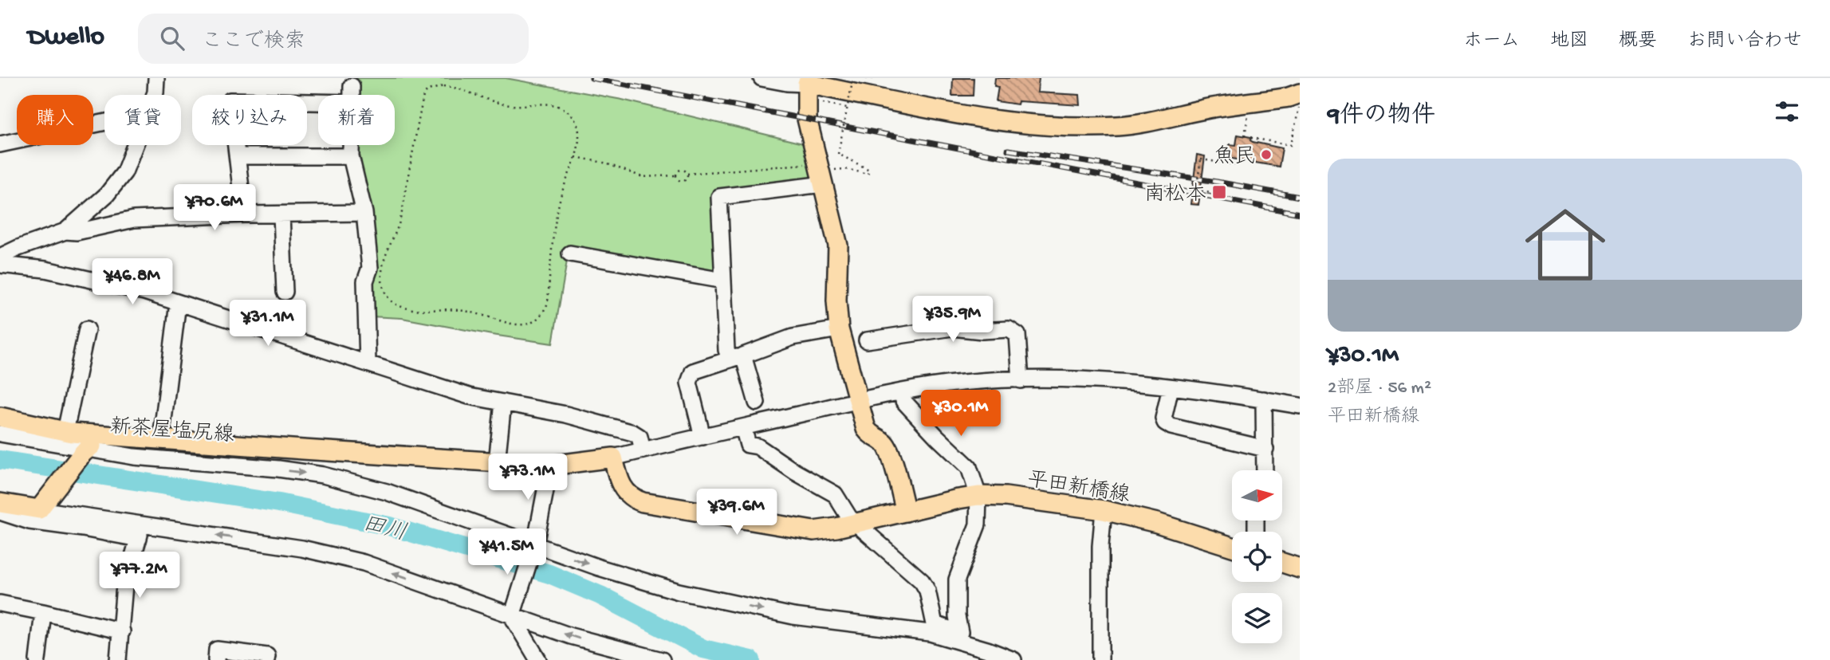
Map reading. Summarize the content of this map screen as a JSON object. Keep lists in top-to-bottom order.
{
  "streets": {
    "main road": ["新茶屋塩尻線", "平田新橋線"]
  },
  "water": ["田川"],
  "places": {
    "other": ["魚民"],
    "transit": ["南松本"]
  },
  "north": "right",
  "page": {
    "header": "Dwello",
    "search": "ここで検索",
    "nav": [
      "ホーム",
      "地図",
      "概要",
      "お問い合わせ"
    ],
    "heading": "9件の物件",
    "chip": [
      "購入",
      "賃貸",
      "絞り込み",
      "新着"
    ],
    "list": [
      {
        "name": "¥30.1M",
        "note": "2部屋 · 56 m² · 平田新橋線"
      }
    ],
    "price": [
      "¥70.6M",
      "¥46.8M",
      "¥35.9M",
      "¥31.1M",
      "¥30.1M",
      "¥73.1M",
      "¥39.6M",
      "¥41.5M",
      "¥77.2M"
    ]
  }
}
